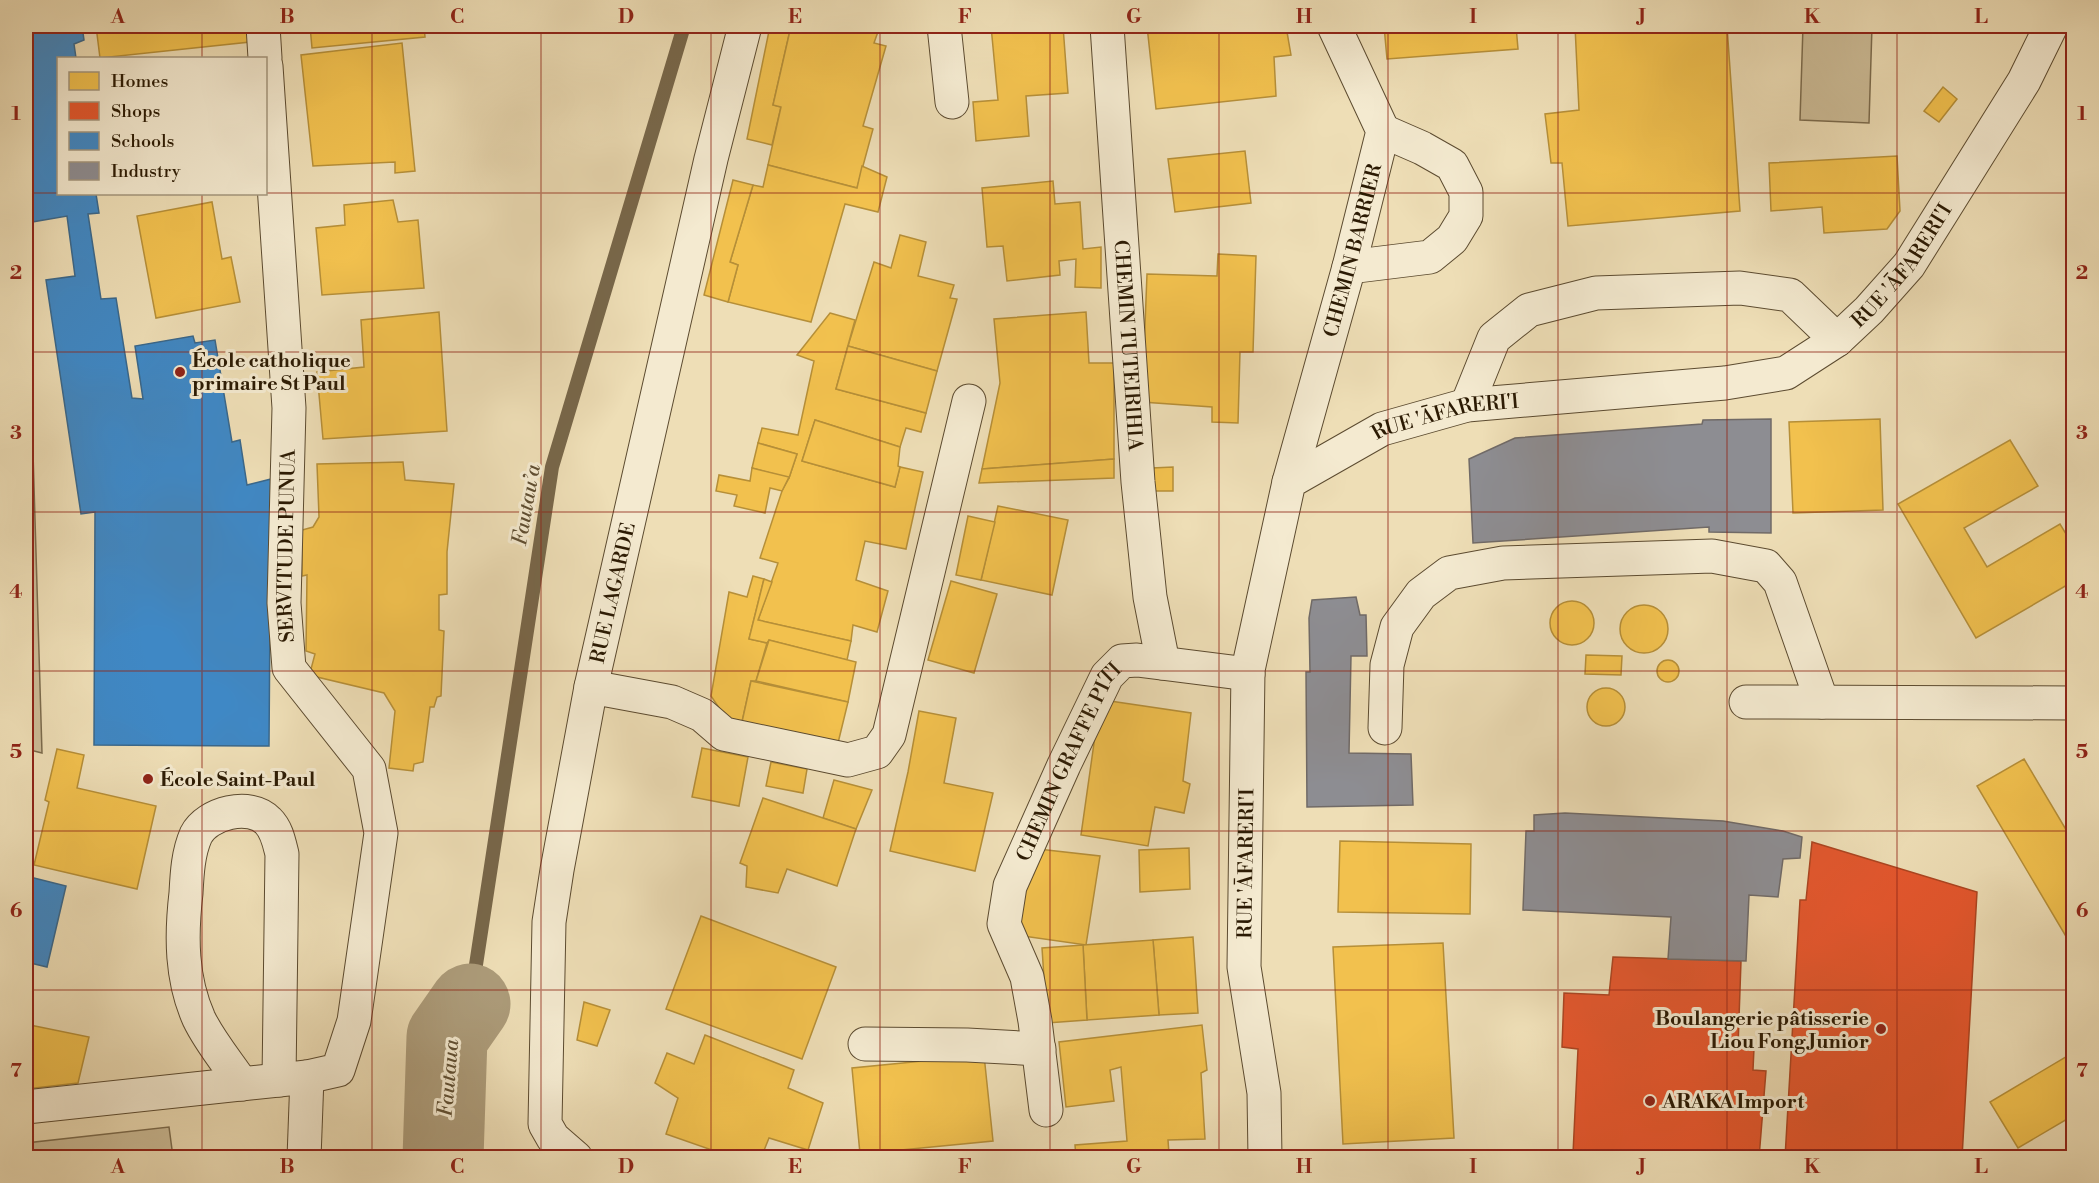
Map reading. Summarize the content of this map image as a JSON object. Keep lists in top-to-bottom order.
{
  "streets": {
    "street": [
      "CHEMIN BARRIER",
      "RUE 'ĀFARERI'I",
      "CHEMIN TUTEIRIHIA",
      "SERVITUDE PUNUA",
      "RUE LAGARDE",
      "CHEMIN GRAFFE PITI"
    ]
  },
  "crossings": [
    ["CHEMIN BARRIER", "RUE 'ĀFARERI'I"],
    ["RUE 'ĀFARERI'I", "CHEMIN GRAFFE PITI"],
    ["CHEMIN TUTEIRIHIA", "CHEMIN GRAFFE PITI"]
  ],
  "water": ["Fautau’a", "Fautaua"],
  "places": [
    "École catholique primaire St Paul",
    "École Saint-Paul",
    "Boulangerie pâtisserie Liou Fong Junior",
    "ARAKA Import"
  ],
  "legend": [
    "Homes",
    "Shops",
    "Schools",
    "Industry"
  ],
  "grid": {
    "columns": [
      "A",
      "B",
      "C",
      "D",
      "E",
      "F",
      "G",
      "H",
      "I",
      "J",
      "K",
      "L"
    ],
    "rows": [
      "1",
      "2",
      "3",
      "4",
      "5",
      "6",
      "7"
    ]
  }
}
